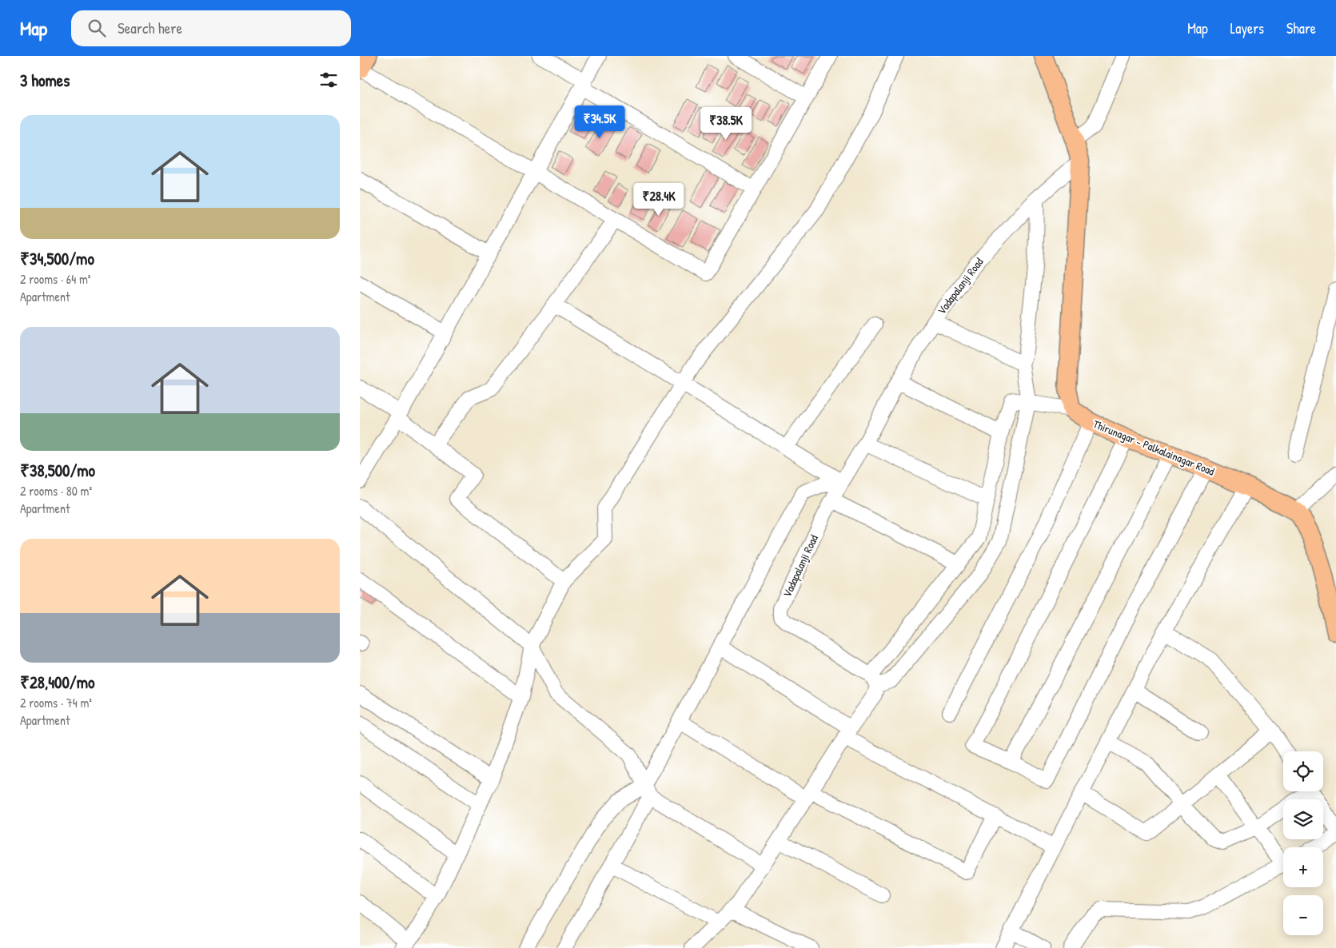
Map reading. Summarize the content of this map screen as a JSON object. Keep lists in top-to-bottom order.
{
  "streets": {
    "main road": ["Thirunagar - Palkalainagar Road"],
    "street": ["Vadapalanji Road"]
  },
  "page": {
    "header": "Map",
    "search": "Search here",
    "nav": ["Map", "Layers", "Share"],
    "heading": "3 homes",
    "list": [
      {
        "name": "₹34,500/mo",
        "note": "2 rooms · 64 m² · Apartment"
      },
      {
        "name": "₹38,500/mo",
        "note": "2 rooms · 80 m² · Apartment"
      },
      {
        "name": "₹28,400/mo",
        "note": "2 rooms · 74 m² · Apartment"
      }
    ],
    "price": ["₹34.5K", "₹38.5K", "₹28.4K"],
    "map_buttons": ["+", "−"]
  }
}
